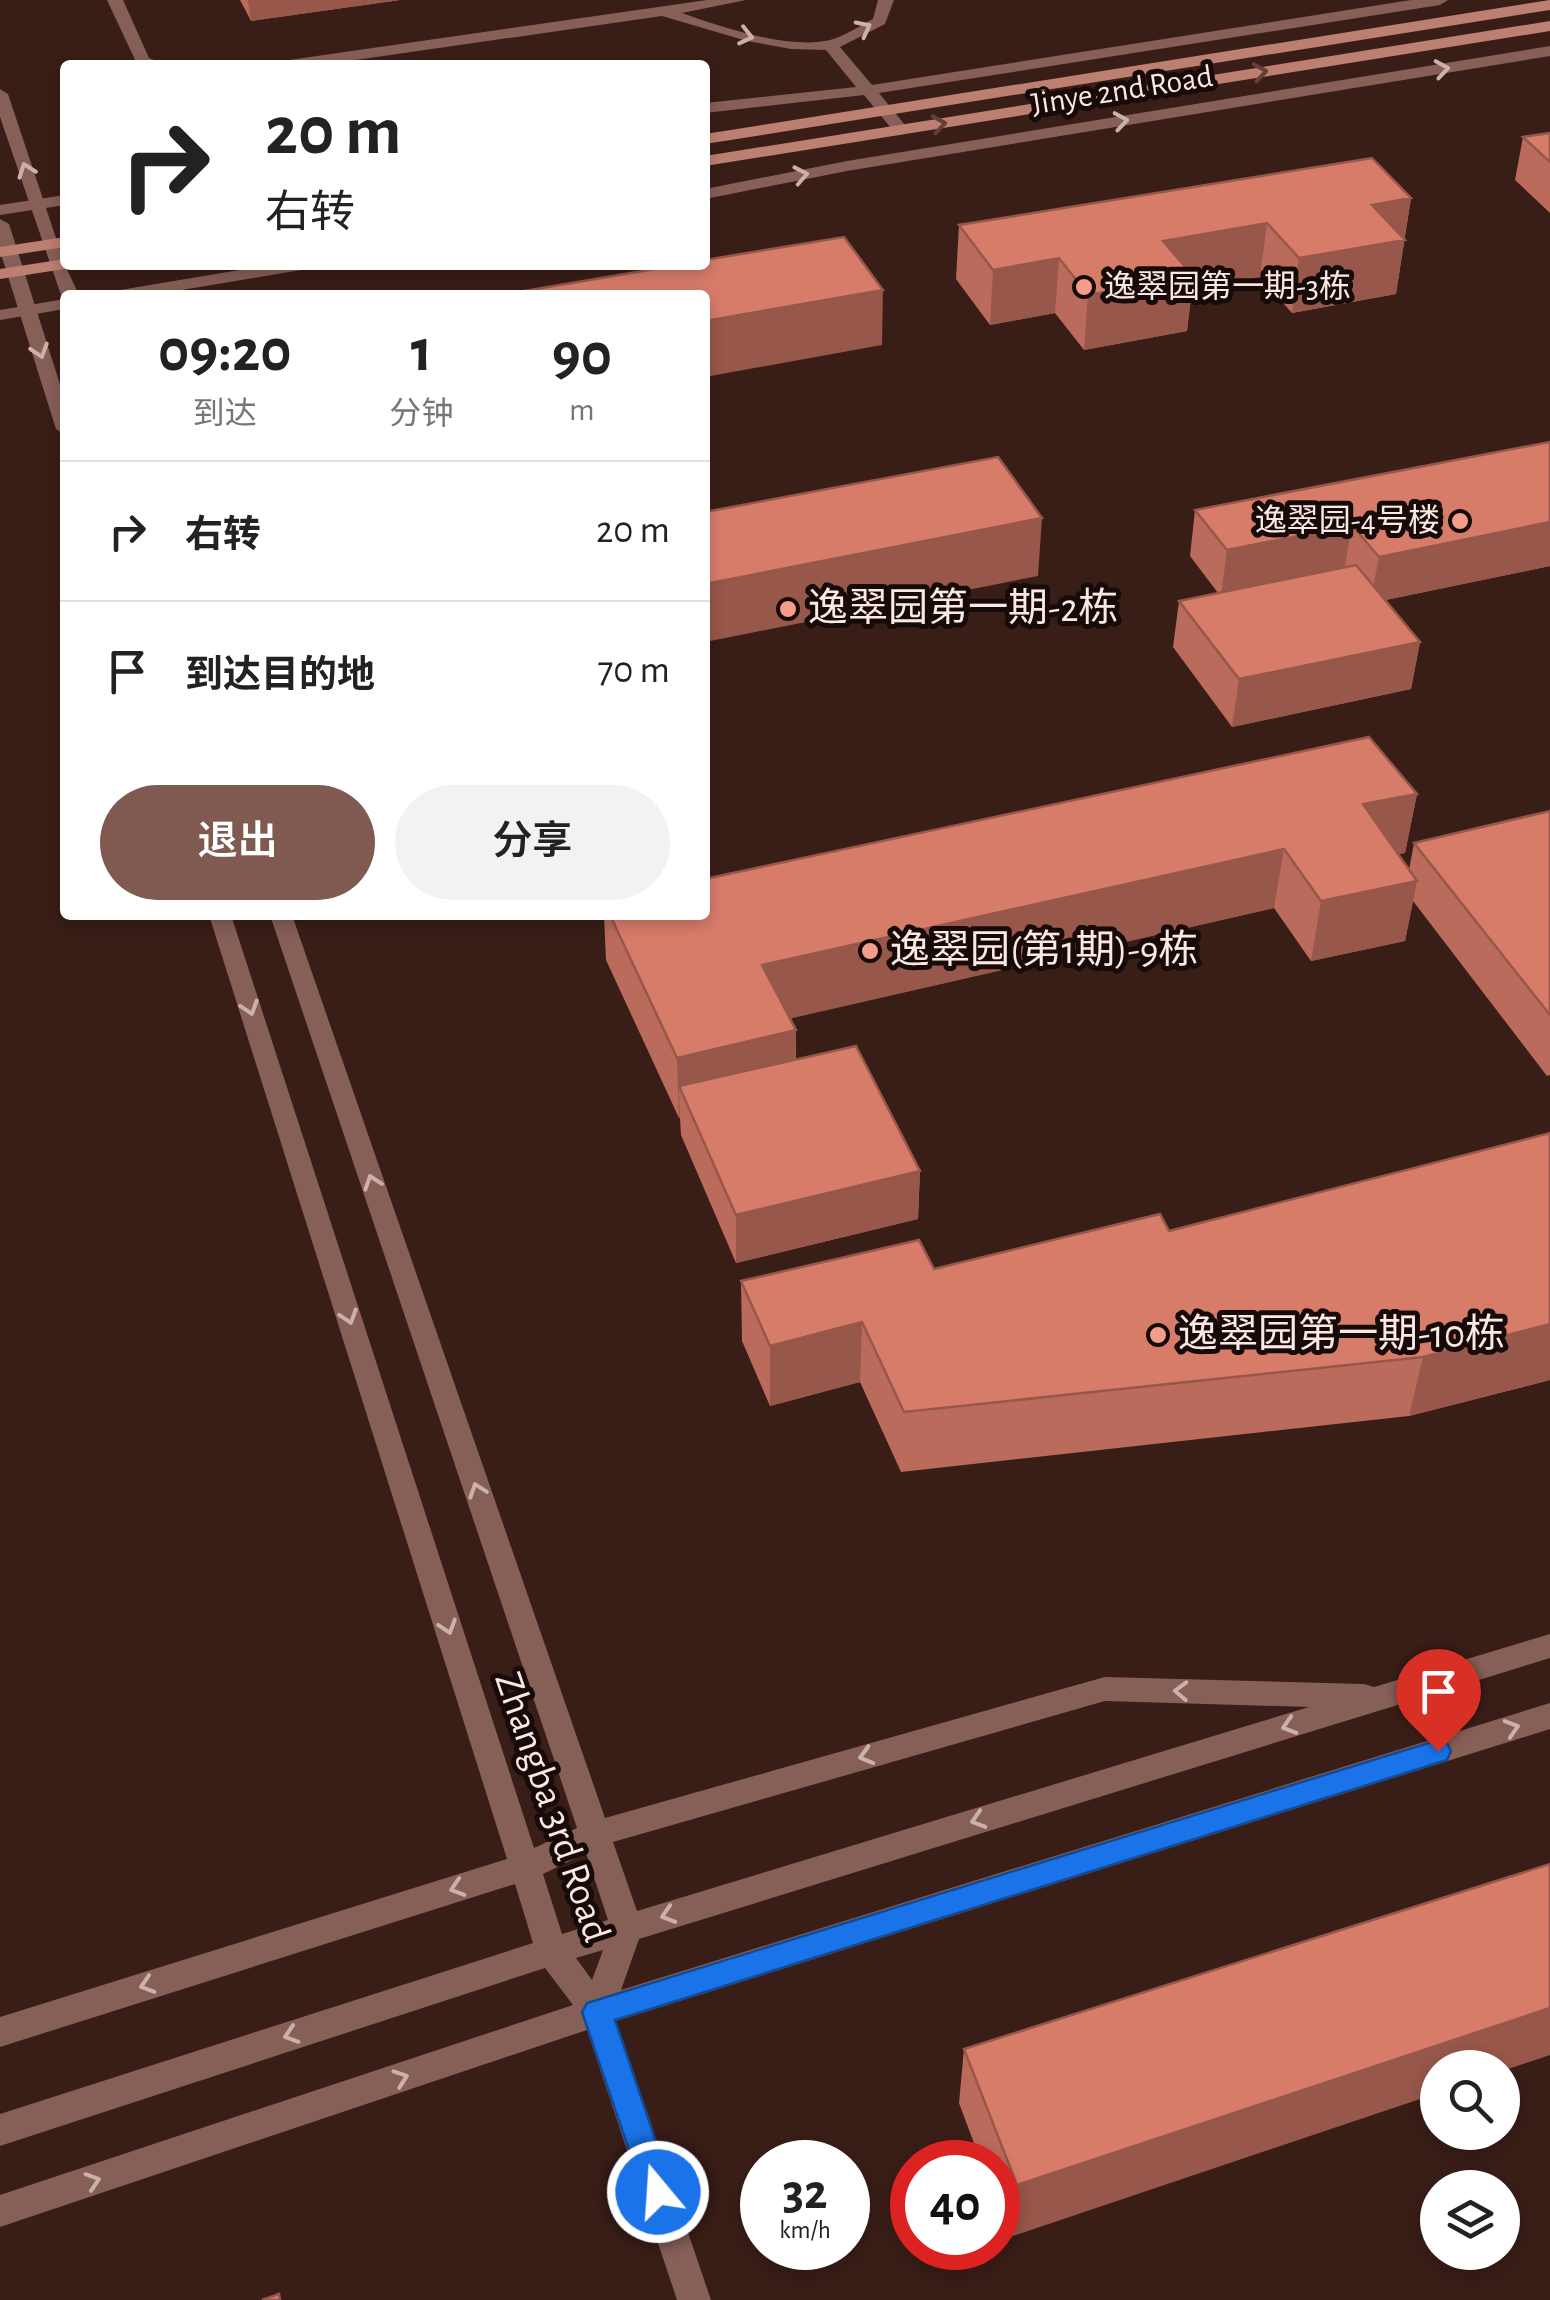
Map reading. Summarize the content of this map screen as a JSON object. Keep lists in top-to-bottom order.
{
  "streets": {
    "main road": ["Jinye 2nd Road"],
    "street": ["Zhangba 3rd Road"]
  },
  "places": [
    "逸翠园第一期-3栋",
    "逸翠园-4号楼",
    "逸翠园第一期-2栋",
    "逸翠园(第1期)-9栋",
    "逸翠园第一期-10栋"
  ],
  "page": {
    "turn": ["20 m", "右转"],
    "eta": [
      "09:20",
      "到达",
      "1",
      "分钟",
      "90",
      "m"
    ],
    "list": [
      {
        "name": "右转",
        "value": "20 m"
      },
      {
        "name": "到达目的地",
        "value": "70 m"
      }
    ],
    "buttons": ["退出", "分享"],
    "speed": "32 km/h",
    "limit": "40"
  }
}
